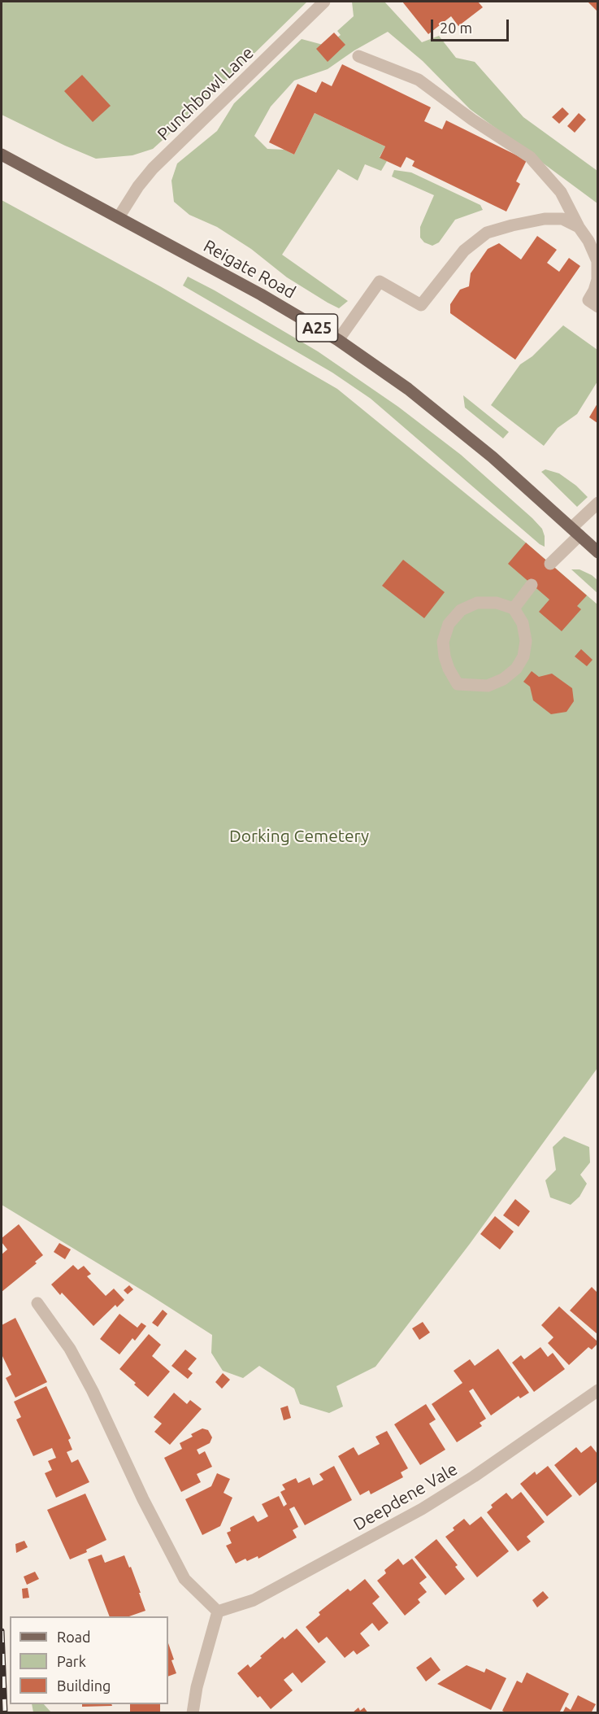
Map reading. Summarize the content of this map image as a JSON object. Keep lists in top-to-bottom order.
{
  "streets": {
    "main road": ["Reigate Road", "A25"],
    "street": ["Punchbowl Lane", "Deepdene Vale"]
  },
  "crossings": [
    ["Punchbowl Lane", "Reigate Road"]
  ],
  "parks": ["Dorking Cemetery"],
  "legend": ["Road", "Park", "Building"],
  "scale_bar": "20 m"
}
